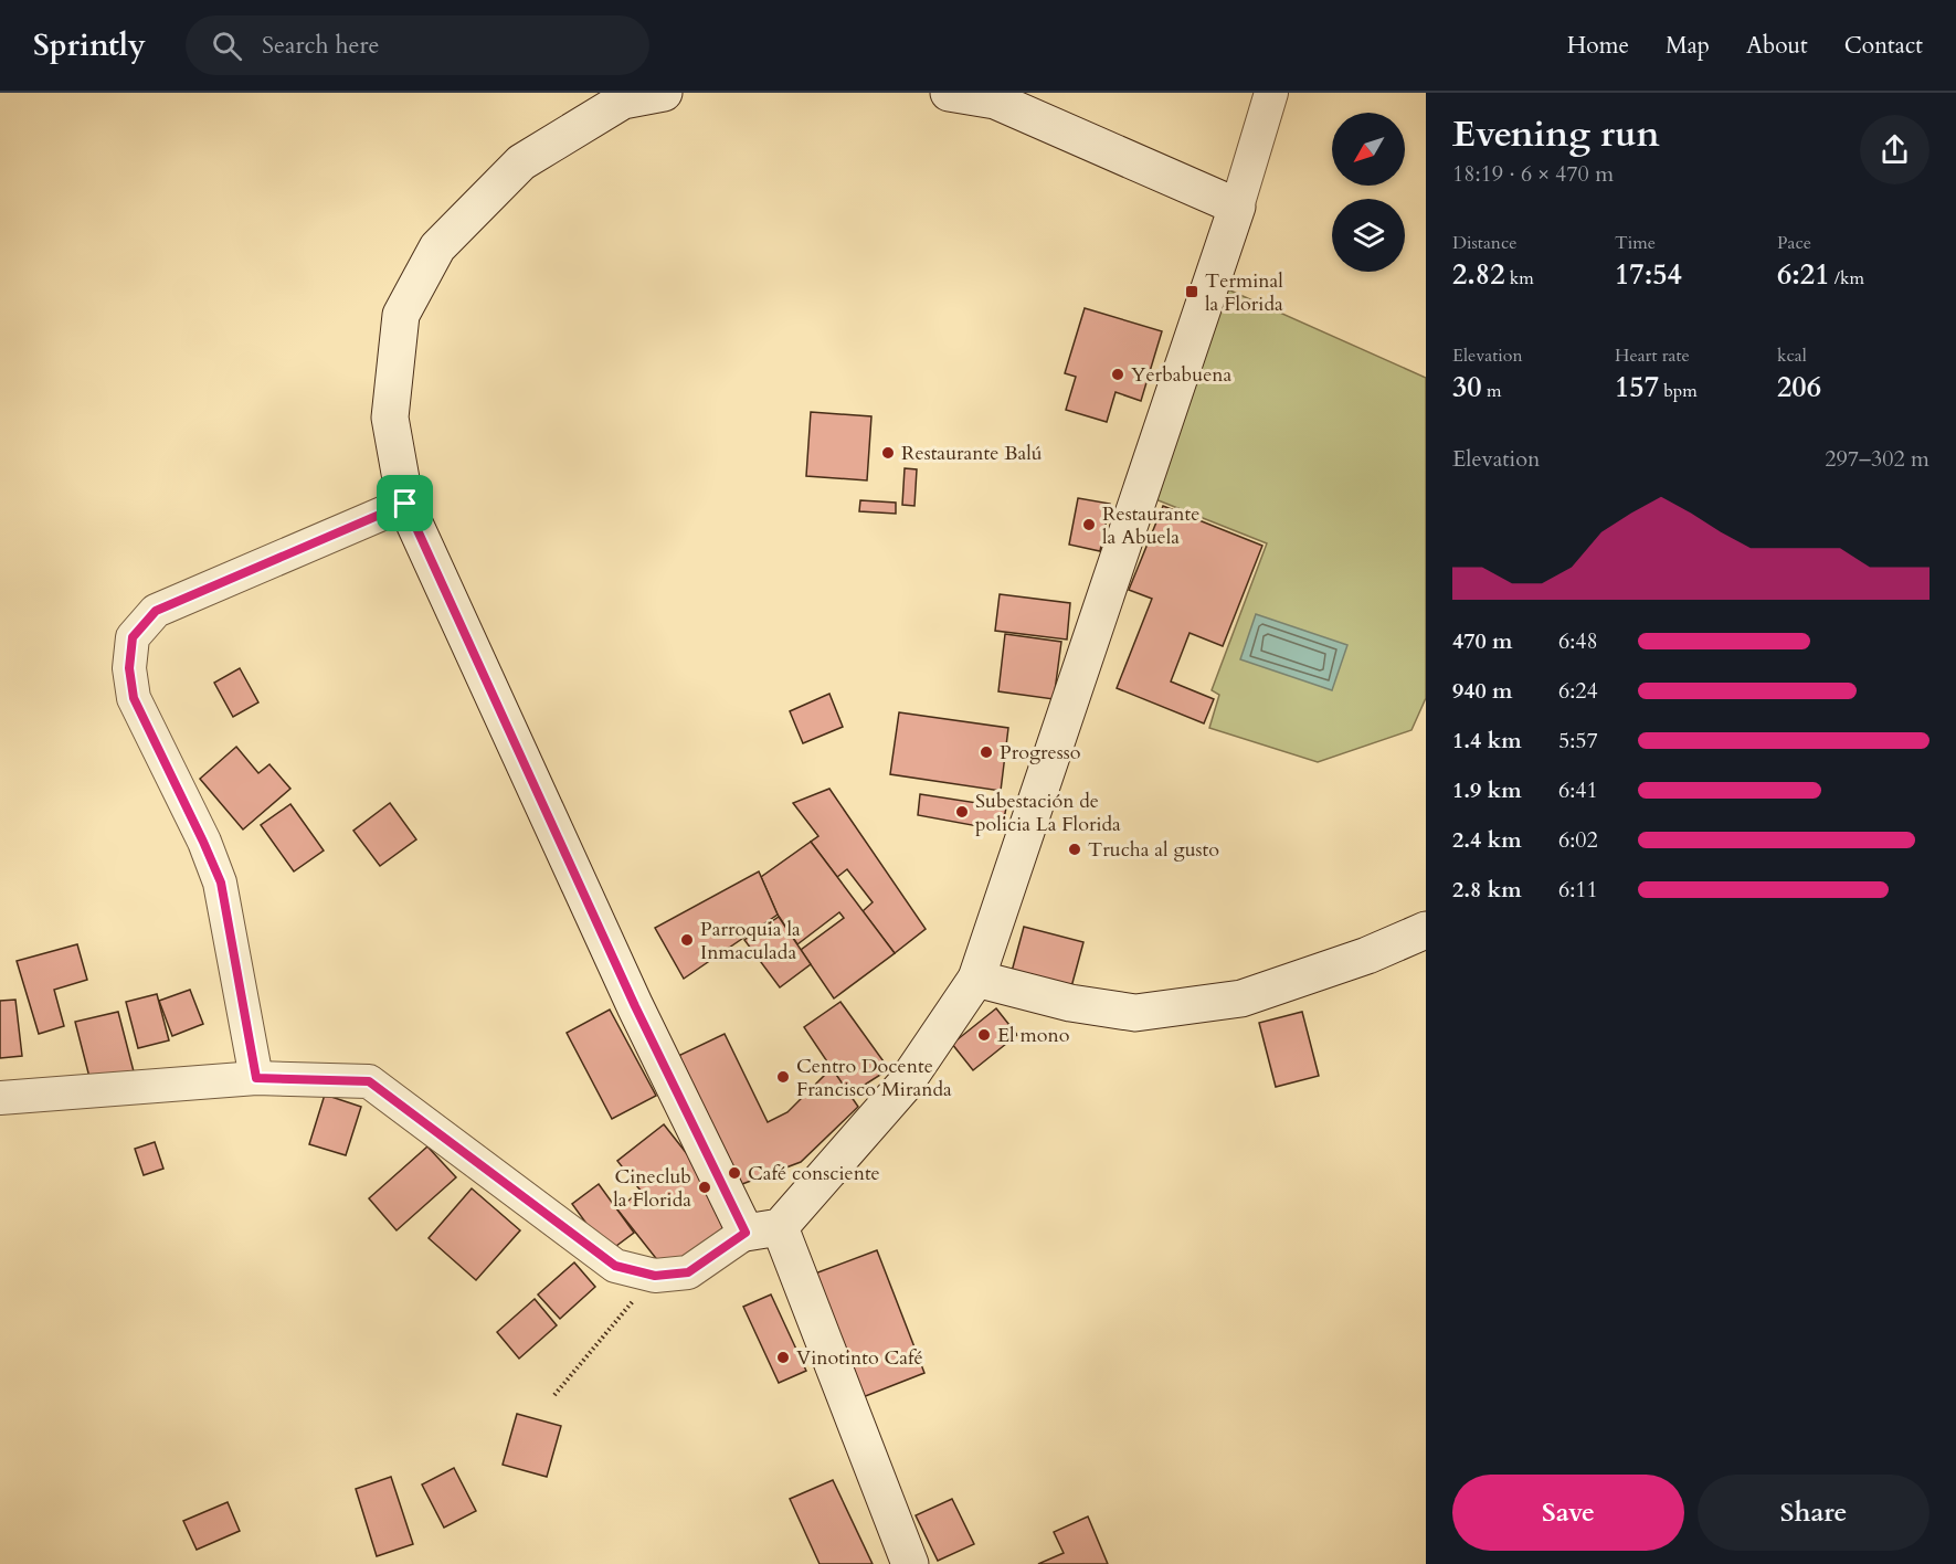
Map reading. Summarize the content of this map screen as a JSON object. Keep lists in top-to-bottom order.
{
  "places": {
    "transit": ["Terminal la Florida"],
    "other": [
      "Yerbabuena",
      "Restaurante Balú",
      "Restaurante la Abuela",
      "Progresso",
      "Subestación de policia La Florida",
      "Trucha al gusto",
      "Parroquia la Inmaculada",
      "El mono",
      "Centro Docente Francisco Miranda",
      "Café consciente",
      "Cineclub la Florida",
      "Vinotinto Café"
    ]
  },
  "north": "bottom left",
  "page": {
    "header": "Sprintly",
    "search": "Search here",
    "nav": [
      "Home",
      "Map",
      "About",
      "Contact"
    ],
    "heading": ["Evening run", "18:19 · 6 × 470 m"],
    "stats": [
      ["Distance", "2.82 km"],
      ["Time", "17:54"],
      ["Pace", "6:21 /km"],
      ["Elevation", "30 m"],
      ["Heart rate", "157 bpm"],
      ["kcal", "206"]
    ],
    "chart": ["Elevation", "297–302 m"],
    "list": [
      {
        "name": "470 m",
        "note": "6:48"
      },
      {
        "name": "940 m",
        "note": "6:24"
      },
      {
        "name": "1.4 km",
        "note": "5:57"
      },
      {
        "name": "1.9 km",
        "note": "6:41"
      },
      {
        "name": "2.4 km",
        "note": "6:02"
      },
      {
        "name": "2.8 km",
        "note": "6:11"
      }
    ],
    "buttons": ["Save", "Share"]
  }
}
